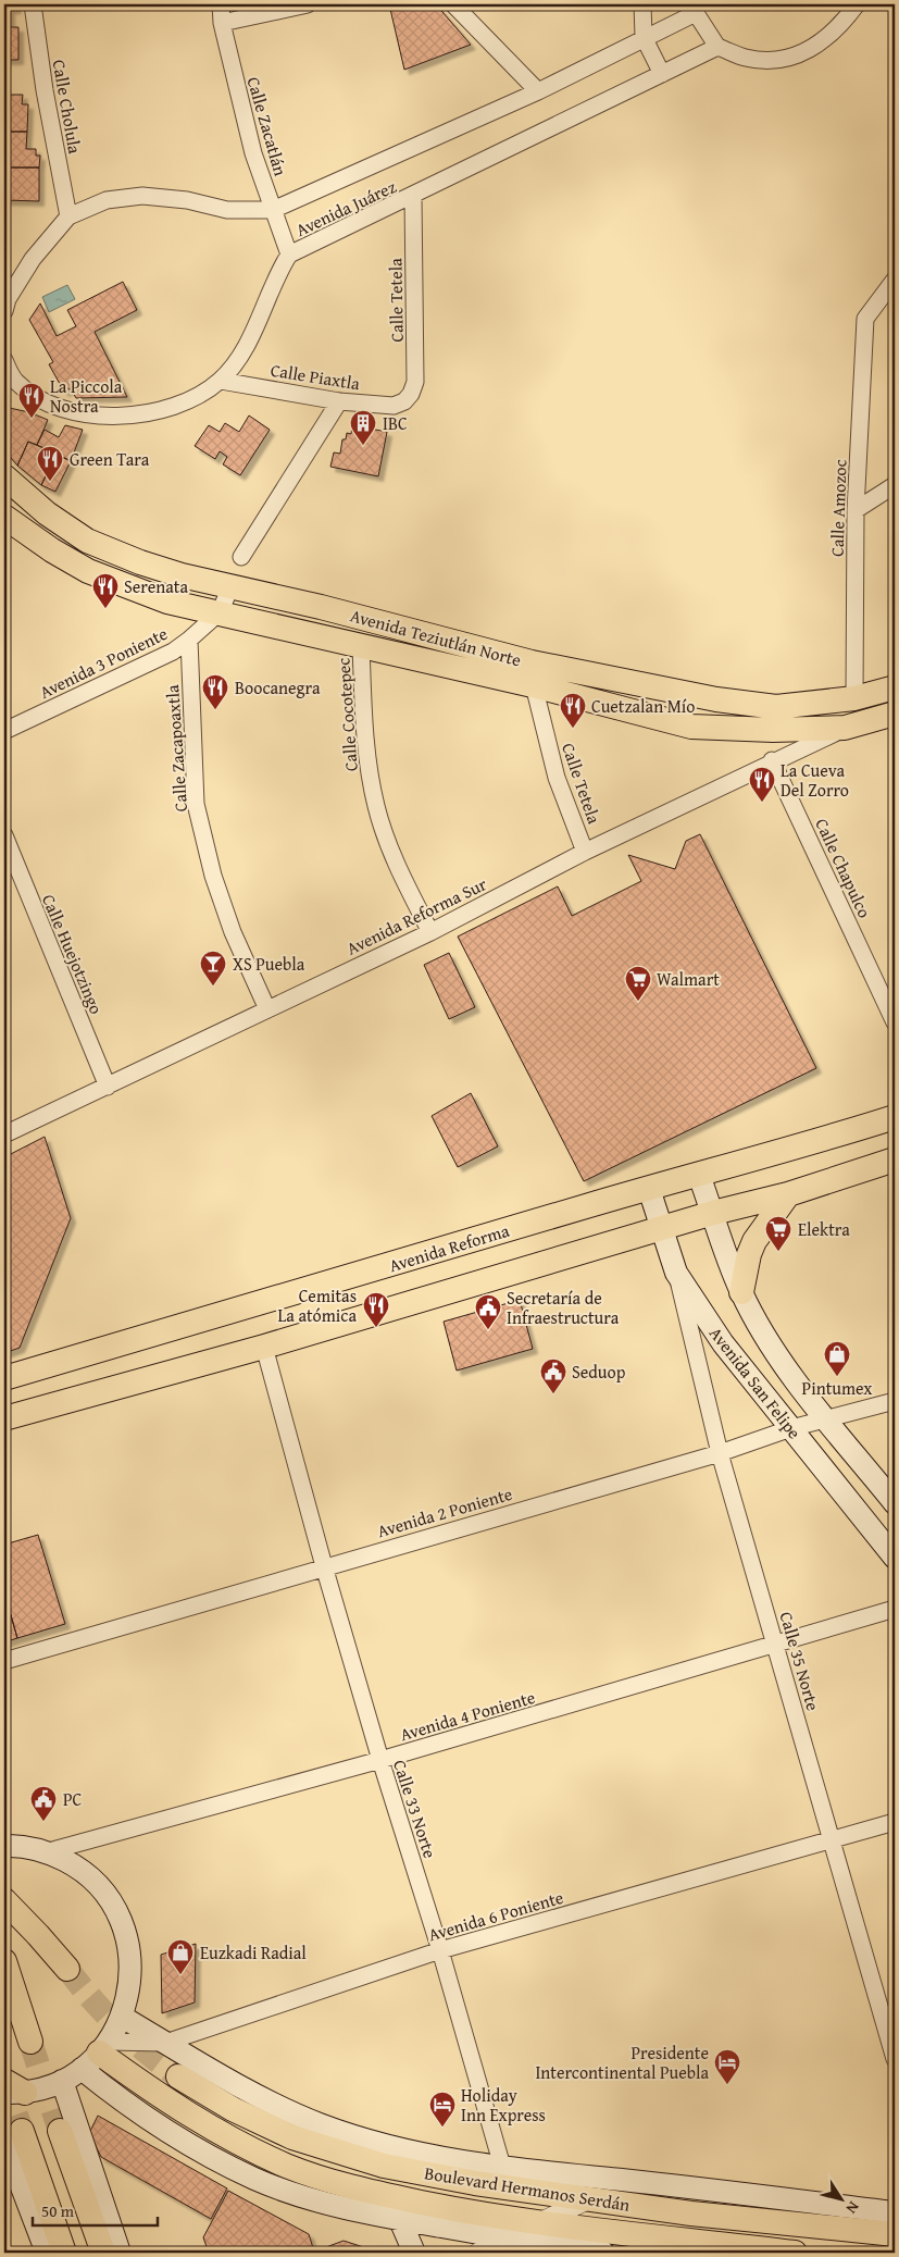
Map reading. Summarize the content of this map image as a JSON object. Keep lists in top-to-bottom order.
{
  "streets": {
    "main road": [
      "Avenida Teziutlán Norte",
      "Avenida Reforma",
      "Avenida San Felipe",
      "Boulevard Hermanos Serdán"
    ],
    "street": [
      "Calle Cholula",
      "Calle Zacatlán",
      "Avenida Juárez",
      "Calle Tetela",
      "Calle Piaxtla",
      "Calle Amozoc",
      "Avenida 3 Poniente",
      "Calle Cocotepec",
      "Calle Zacapoaxtla",
      "Calle Chapulco",
      "Avenida Reforma Sur",
      "Calle Huejotzingo",
      "Avenida 2 Poniente",
      "Calle 35 Norte",
      "Avenida 4 Poniente",
      "Calle 33 Norte",
      "Avenida 6 Poniente"
    ]
  },
  "crossings": [
    ["Calle Cholula", "Avenida Juárez"],
    ["Calle Zacatlán", "Avenida Juárez"],
    ["Avenida Juárez", "Calle Tetela"],
    ["Avenida Juárez", "Calle Piaxtla"],
    ["Calle Tetela", "Calle Piaxtla"],
    ["Calle Tetela", "Avenida Teziutlán Norte"],
    ["Calle Tetela", "Avenida Reforma Sur"],
    ["Calle Amozoc", "Avenida Teziutlán Norte"],
    ["Avenida Teziutlán Norte", "Calle Cocotepec"],
    ["Avenida Teziutlán Norte", "Avenida Reforma Sur"],
    ["Avenida 3 Poniente", "Calle Zacapoaxtla"],
    ["Calle Cocotepec", "Avenida Reforma Sur"],
    ["Calle Zacapoaxtla", "Avenida Reforma Sur"],
    ["Calle Chapulco", "Avenida Reforma Sur"],
    ["Avenida Reforma Sur", "Calle Huejotzingo"],
    ["Avenida Reforma", "Avenida San Felipe"],
    ["Avenida San Felipe", "Avenida 2 Poniente"],
    ["Avenida San Felipe", "Calle 35 Norte"],
    ["Avenida 2 Poniente", "Calle 35 Norte"],
    ["Avenida 2 Poniente", "Calle 33 Norte"],
    ["Calle 35 Norte", "Avenida 4 Poniente"],
    ["Calle 35 Norte", "Avenida 6 Poniente"],
    ["Avenida 4 Poniente", "Calle 33 Norte"],
    ["Calle 33 Norte", "Avenida 6 Poniente"],
    ["Calle 33 Norte", "Boulevard Hermanos Serdán"],
    ["Avenida 6 Poniente", "Boulevard Hermanos Serdán"]
  ],
  "places": {
    "restaurant": [
      "La Piccola Nostra",
      "Green Tara",
      "Serenata",
      "Boocanegra",
      "Cuetzalan Mío",
      "La Cueva Del Zorro",
      "Cemitas La atómica"
    ],
    "building": ["IBC"],
    "bar": ["XS Puebla"],
    "supermarket": ["Walmart", "Elektra"],
    "public building": ["Secretaría de Infraestructura", "Seduop", "PC"],
    "shop": ["Pintumex", "Euzkadi Radial"],
    "hotel": ["Presidente Intercontinental Puebla", "Holiday Inn Express"]
  },
  "scale_bar": "50 m",
  "north": "bottom right"
}
